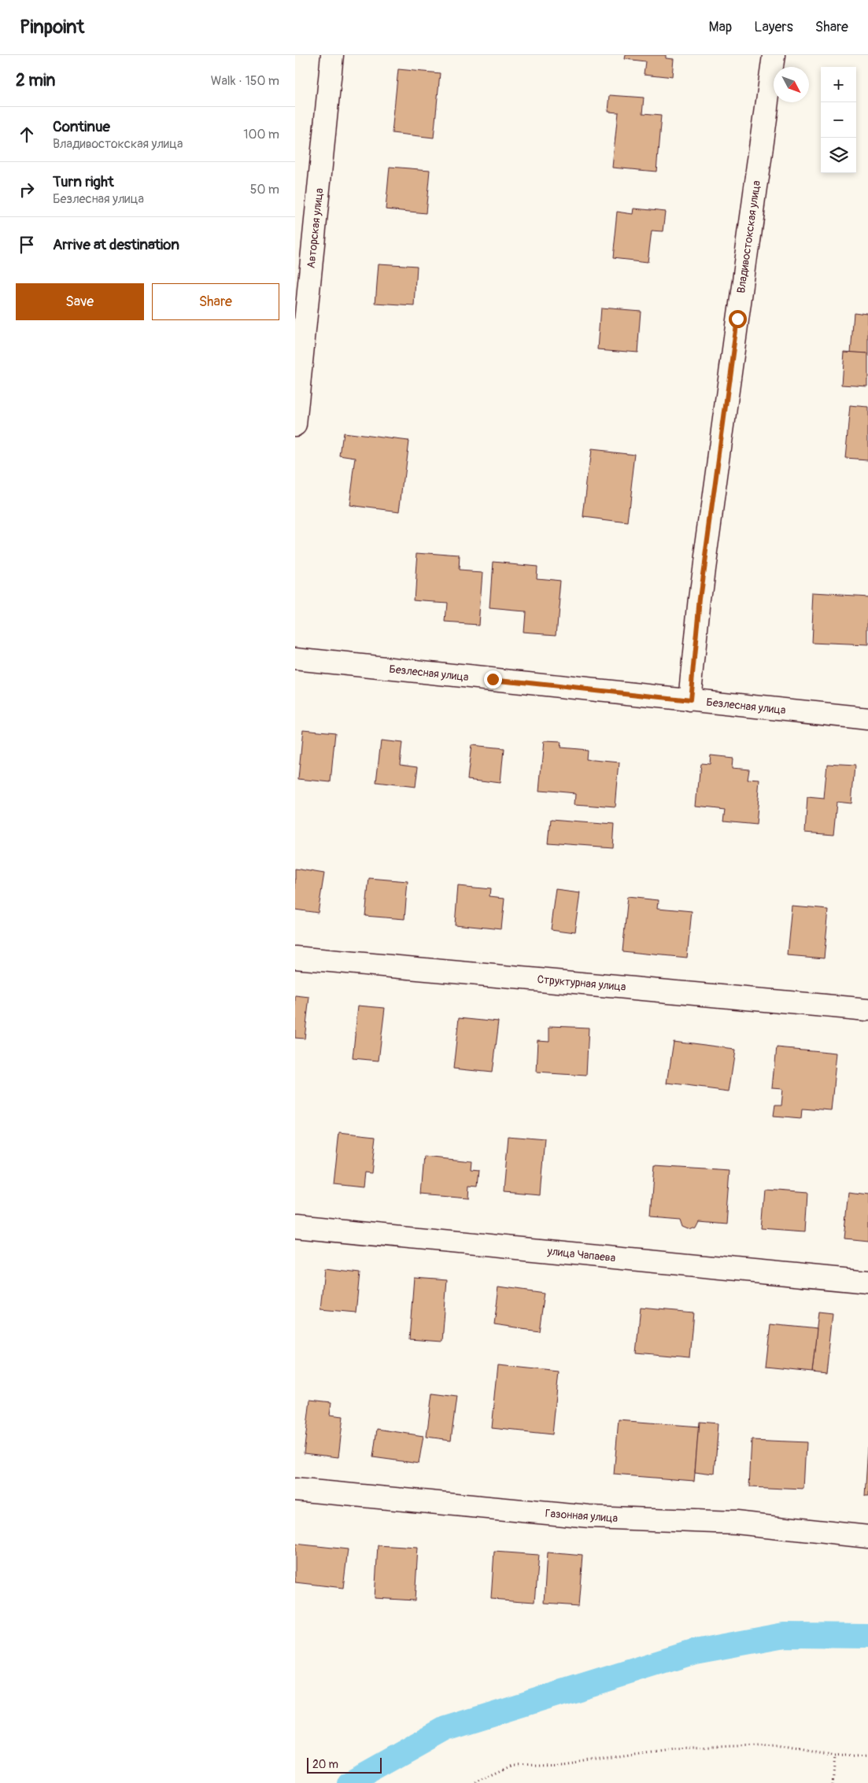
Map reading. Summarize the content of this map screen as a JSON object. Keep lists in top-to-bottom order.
{
  "streets": {
    "street": [
      "Авторская улица",
      "Владивостокская улица",
      "Безлесная улица",
      "Структурная улица",
      "улица Чапаева",
      "Газонная улица"
    ]
  },
  "crossings": [
    ["Владивостокская улица", "Безлесная улица"]
  ],
  "scale_bar": "20 m",
  "north": "bottom right",
  "page": {
    "header": "Pinpoint",
    "nav": ["Map", "Layers", "Share"],
    "heading": ["2 min", "Walk · 150 m"],
    "map_buttons": ["+", "−"],
    "list": [
      ["Continue", "Владивостокская улица", "100 m"],
      ["Turn right", "Безлесная улица", "50 m"],
      "Arrive at destination"
    ],
    "buttons": ["Save", "Share"],
    "scale": "20 m"
  }
}
